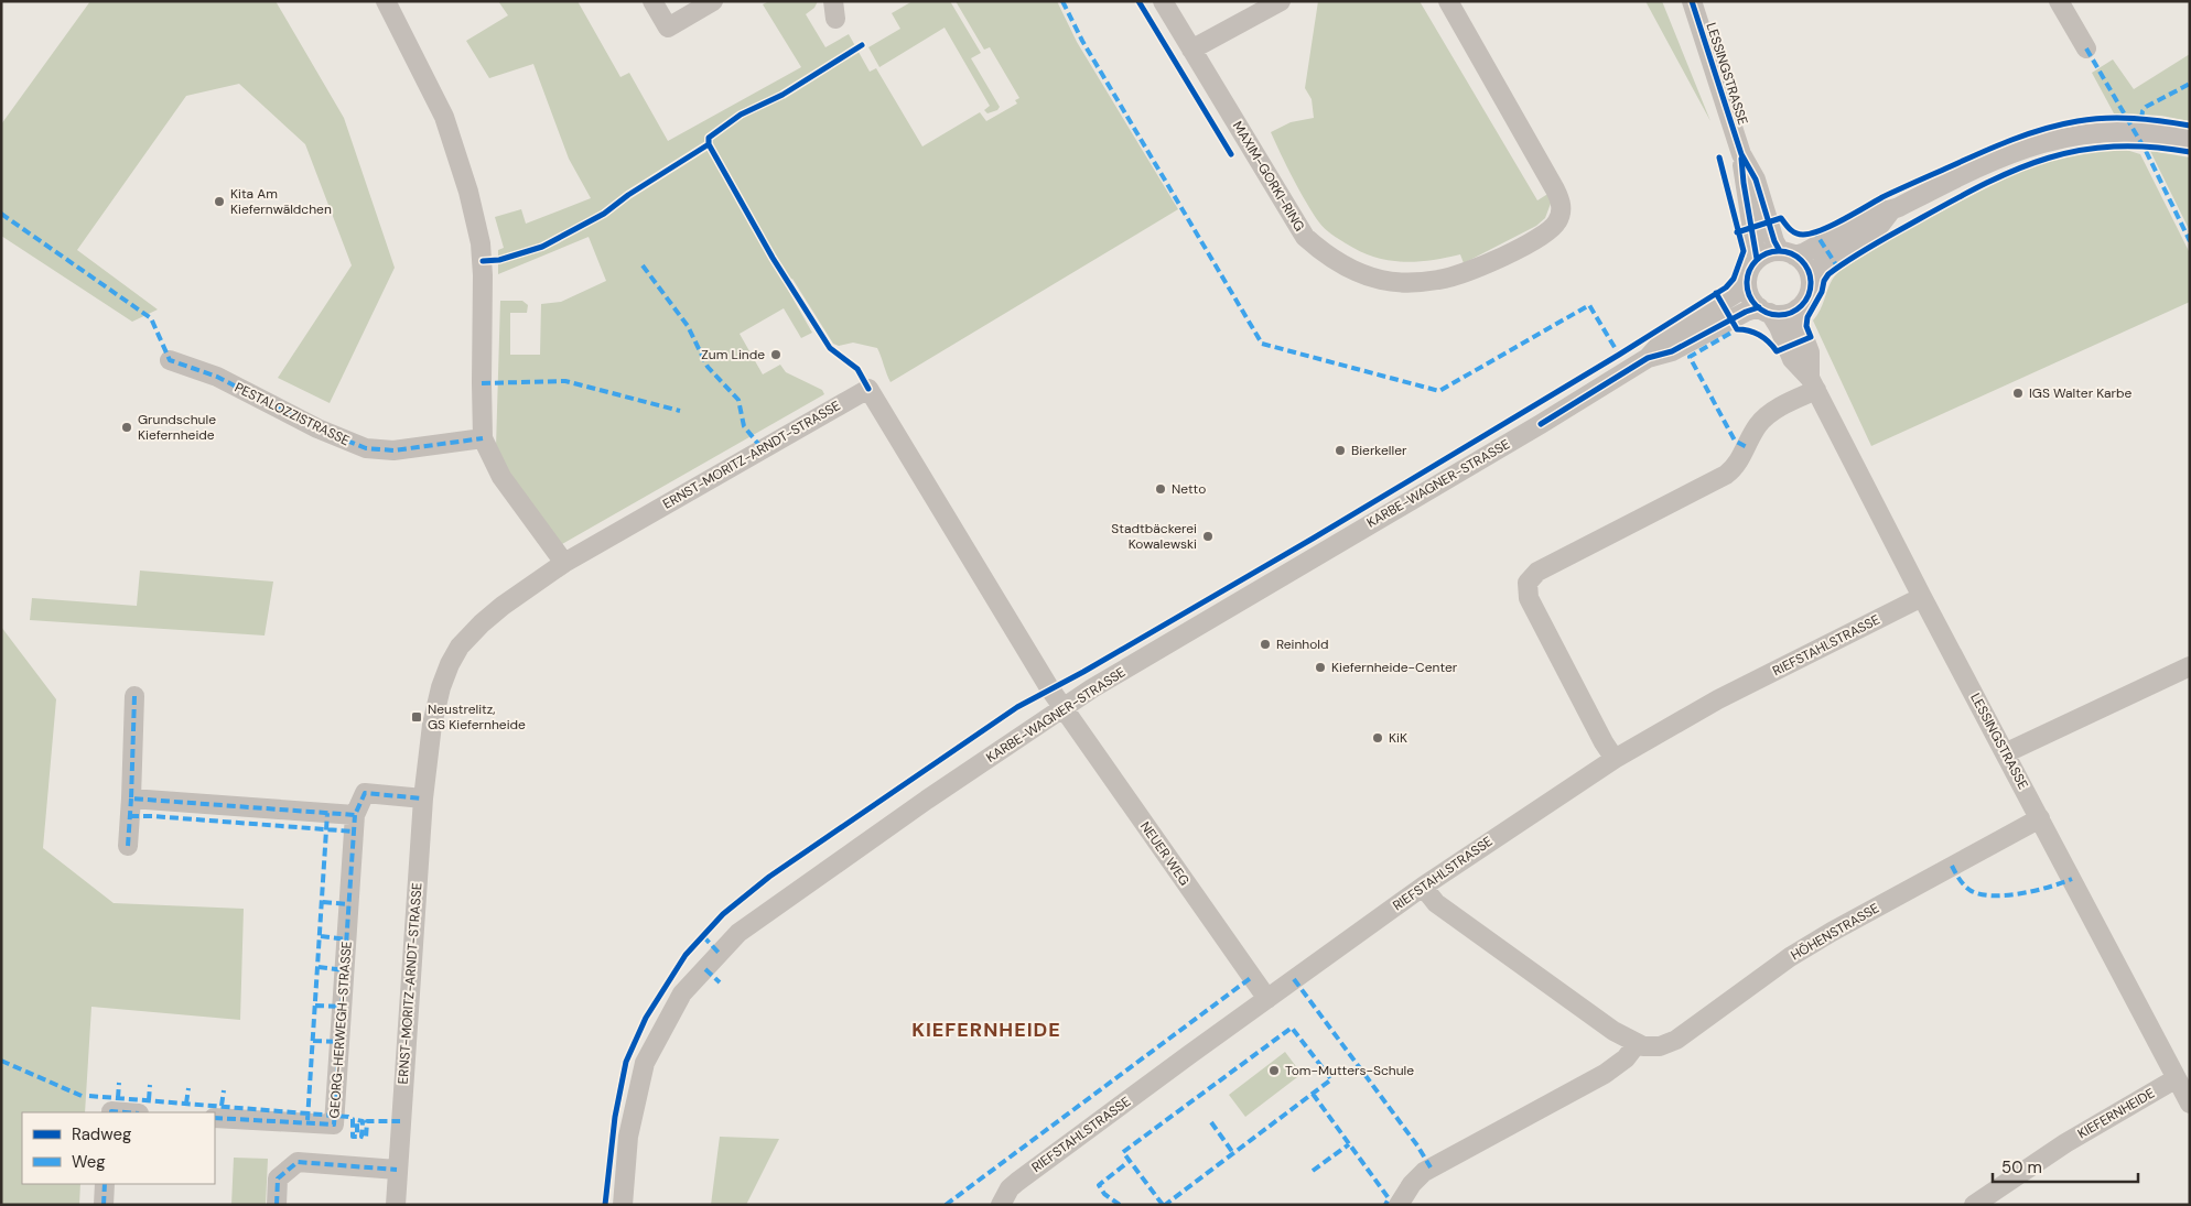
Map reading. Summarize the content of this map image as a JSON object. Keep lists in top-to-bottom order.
{
  "streets": {
    "street": [
      "LESSINGSTRASSE",
      "MAXIM-GORKI-RING",
      "PESTALOZZISTRASSE",
      "ERNST-MORITZ-ARNDT-STRASSE",
      "KARBE-WAGNER-STRASSE",
      "RIEFSTAHLSTRASSE",
      "NEUER WEG",
      "HÖHENSTRASSE",
      "GEORG-HERWEGH-STRASSE",
      "KIEFERNHEIDE"
    ]
  },
  "crossings": [
    ["LESSINGSTRASSE", "KARBE-WAGNER-STRASSE"],
    ["LESSINGSTRASSE", "RIEFSTAHLSTRASSE"],
    ["LESSINGSTRASSE", "HÖHENSTRASSE"],
    ["LESSINGSTRASSE", "KIEFERNHEIDE"],
    ["ERNST-MORITZ-ARNDT-STRASSE", "KARBE-WAGNER-STRASSE"],
    ["ERNST-MORITZ-ARNDT-STRASSE", "NEUER WEG"],
    ["KARBE-WAGNER-STRASSE", "NEUER WEG"],
    ["RIEFSTAHLSTRASSE", "NEUER WEG"]
  ],
  "districts": ["KIEFERNHEIDE"],
  "places": {
    "other": [
      "Kita Am Kiefernwäldchen",
      "Zum Linde",
      "IGS Walter Karbe",
      "Grundschule Kiefernheide",
      "Bierkeller",
      "Netto",
      "Stadtbäckerei Kowalewski",
      "Reinhold",
      "Kiefernheide-Center",
      "KiK",
      "Tom-Mutters-Schule"
    ],
    "transit": ["Neustrelitz, GS Kiefernheide"]
  },
  "legend": ["Radweg", "Weg"],
  "scale_bar": "50 m"
}
